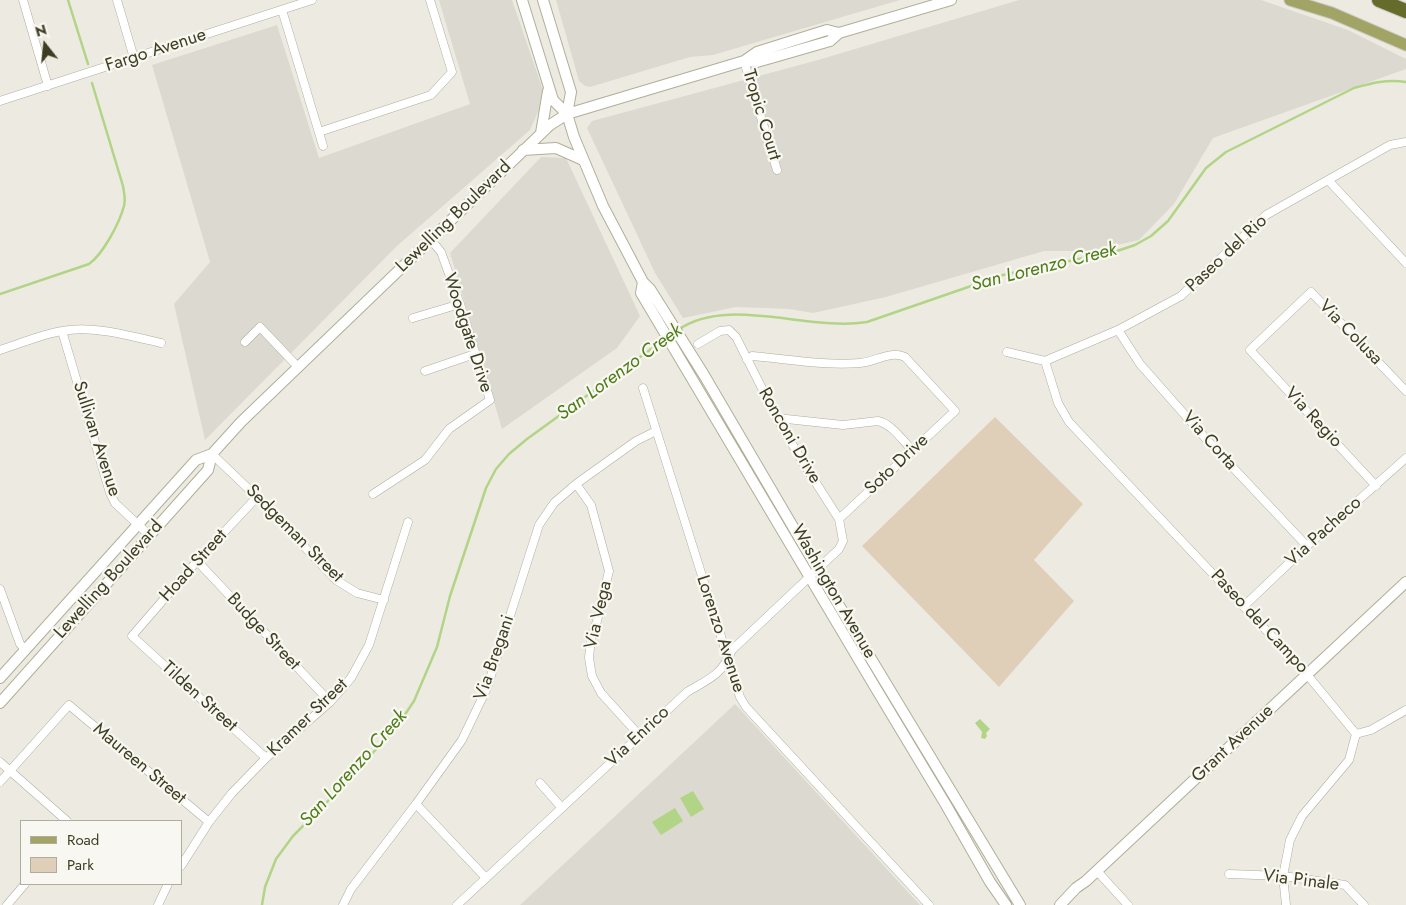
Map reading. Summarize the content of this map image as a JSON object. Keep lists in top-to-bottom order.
{
  "streets": {
    "main road": ["Lewelling Boulevard", "Washington Avenue", "Grant Avenue"],
    "street": [
      "Fargo Avenue",
      "Tropic Court",
      "Paseo del Rio",
      "Woodgate Drive",
      "Via Colusa",
      "Via Regio",
      "Ronconi Drive",
      "Sullivan Avenue",
      "Via Corta",
      "Soto Drive",
      "Via Pacheco",
      "Sedgeman Street",
      "Hoad Street",
      "Via Vega",
      "Paseo del Campo",
      "Budge Street",
      "Lorenzo Avenue",
      "Via Bregani",
      "Tilden Street",
      "Kramer Street",
      "Via Enrico",
      "Maureen Street",
      "Via Pinale"
    ]
  },
  "crossings": [
    ["Tropic Court", "Lewelling Boulevard"],
    ["Lewelling Boulevard", "Woodgate Drive"],
    ["Lewelling Boulevard", "Sullivan Avenue"],
    ["Lewelling Boulevard", "Sedgeman Street"],
    ["Lewelling Boulevard", "Washington Avenue"],
    ["Paseo del Rio", "Via Corta"],
    ["Paseo del Rio", "Paseo del Campo"],
    ["Via Colusa", "Via Regio"],
    ["Via Regio", "Via Pacheco"],
    ["Ronconi Drive", "Soto Drive"],
    ["Ronconi Drive", "Washington Avenue"],
    ["Ronconi Drive", "Via Enrico"],
    ["Via Corta", "Via Pacheco"],
    ["Via Pacheco", "Paseo del Campo"],
    ["Sedgeman Street", "Hoad Street"],
    ["Sedgeman Street", "Kramer Street"],
    ["Hoad Street", "Budge Street"],
    ["Hoad Street", "Tilden Street"],
    ["Washington Avenue", "Via Enrico"],
    ["Via Vega", "Via Bregani"],
    ["Via Vega", "Via Enrico"],
    ["Paseo del Campo", "Grant Avenue"],
    ["Budge Street", "Kramer Street"],
    ["Lorenzo Avenue", "Via Bregani"],
    ["Lorenzo Avenue", "Via Enrico"],
    ["Tilden Street", "Kramer Street"],
    ["Kramer Street", "Maureen Street"]
  ],
  "water": ["San Lorenzo Creek"],
  "legend": ["Road", "Park"],
  "north": "top"
}
